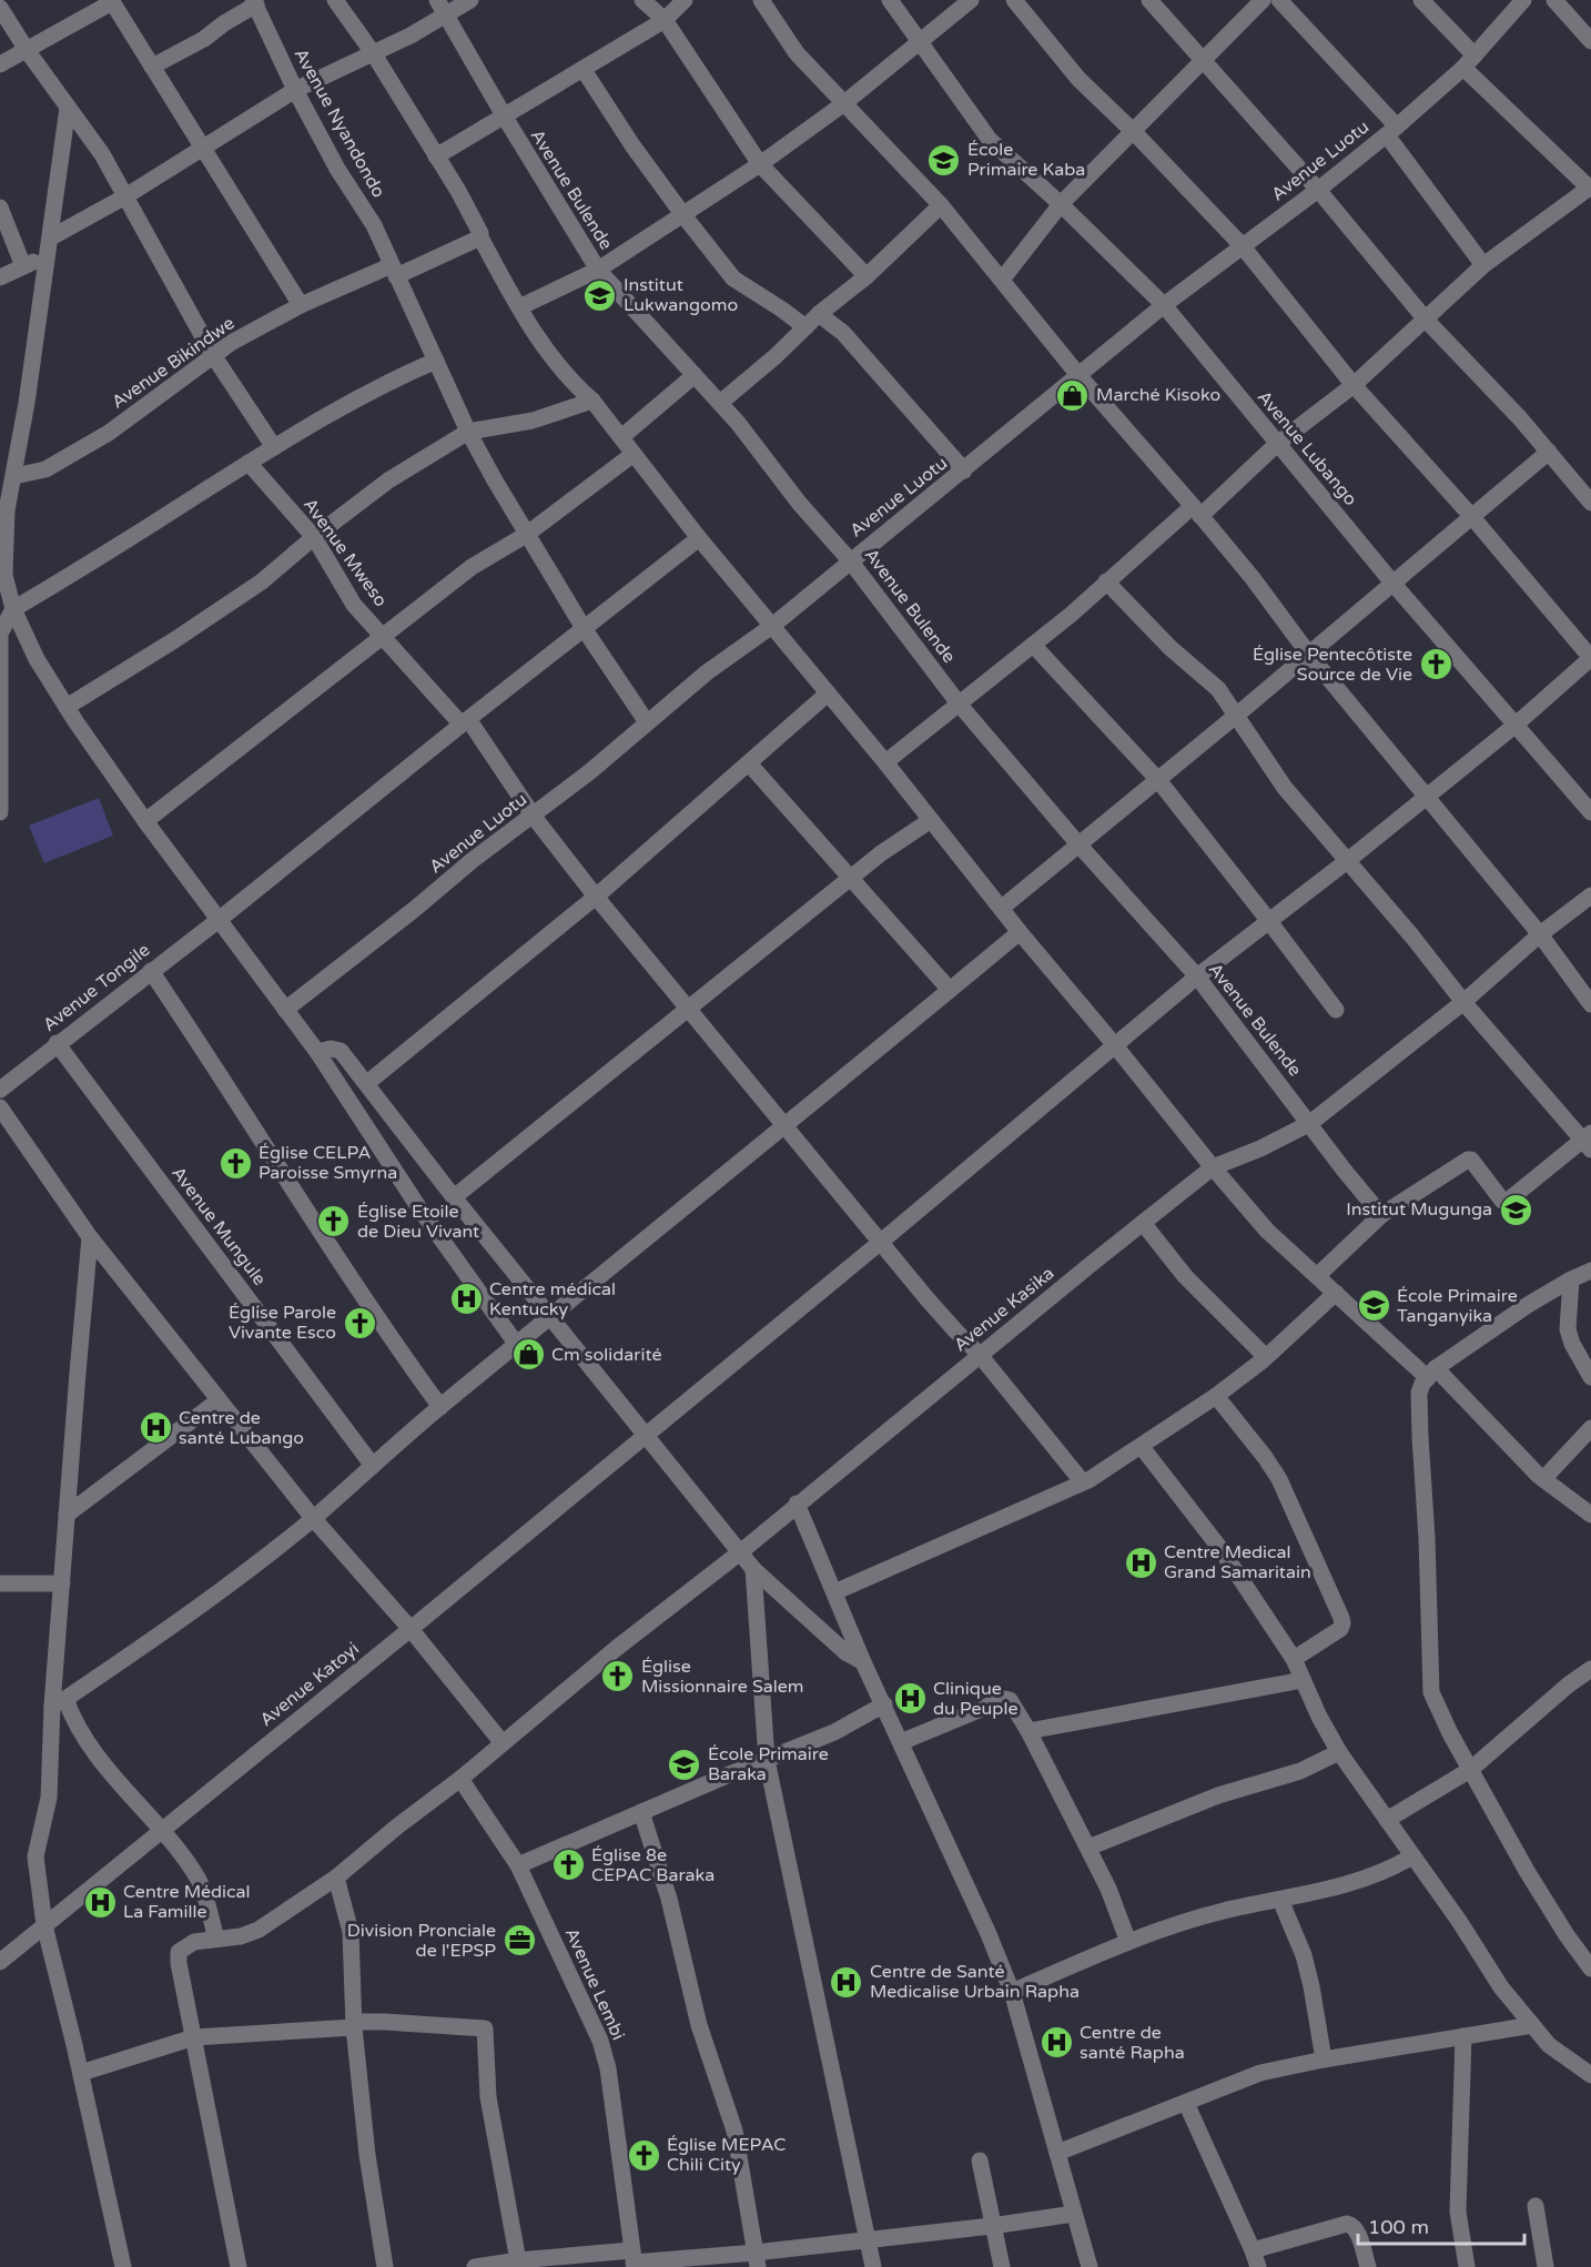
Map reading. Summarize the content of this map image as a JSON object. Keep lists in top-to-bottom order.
{
  "streets": {
    "street": [
      "Avenue Nyandondo",
      "Avenue Luotu",
      "Avenue Bulende",
      "Avenue Bikindwe",
      "Avenue Lubango",
      "Avenue Mweso",
      "Avenue Tongile",
      "Avenue Mungule",
      "Avenue Kasika",
      "Avenue Katoyi",
      "Avenue Lembi"
    ]
  },
  "crossings": [
    ["Avenue Nyandondo", "Avenue Luotu"],
    ["Avenue Nyandondo", "Avenue Bikindwe"],
    ["Avenue Nyandondo", "Avenue Tongile"],
    ["Avenue Luotu", "Avenue Bulende"],
    ["Avenue Luotu", "Avenue Lubango"],
    ["Avenue Luotu", "Avenue Mweso"],
    ["Avenue Bulende", "Avenue Kasika"],
    ["Avenue Bulende", "Avenue Katoyi"],
    ["Avenue Lubango", "Avenue Katoyi"],
    ["Avenue Mweso", "Avenue Tongile"],
    ["Avenue Mweso", "Avenue Kasika"],
    ["Avenue Mweso", "Avenue Katoyi"],
    ["Avenue Tongile", "Avenue Mungule"],
    ["Avenue Kasika", "Avenue Lembi"]
  ],
  "places": {
    "school or university": [
      "École Primaire Kaba",
      "Institut Lukwangomo",
      "Institut Mugunga",
      "École Primaire Tanganyika",
      "École Primaire Baraka"
    ],
    "shop": ["Marché Kisoko", "Cm solidarité"],
    "church": [
      "Église Pentecôtiste Source de Vie",
      "Église CELPA Paroisse Smyrna",
      "Église Etoile de Dieu Vivant",
      "Église Parole Vivante Esco",
      "Église Missionnaire Salem",
      "Église 8e CEPAC Baraka",
      "Église MEPAC Chili City"
    ],
    "hospital": [
      "Centre médical Kentucky",
      "Centre de santé Lubango",
      "Centre Medical Grand Samaritain",
      "Clinique du Peuple",
      "Centre Médical La Famille",
      "Centre de Santé Medicalise Urbain Rapha",
      "Centre de santé Rapha"
    ],
    "office": ["Division Pronciale de l'EPSP"]
  },
  "scale_bar": "100 m"
}
